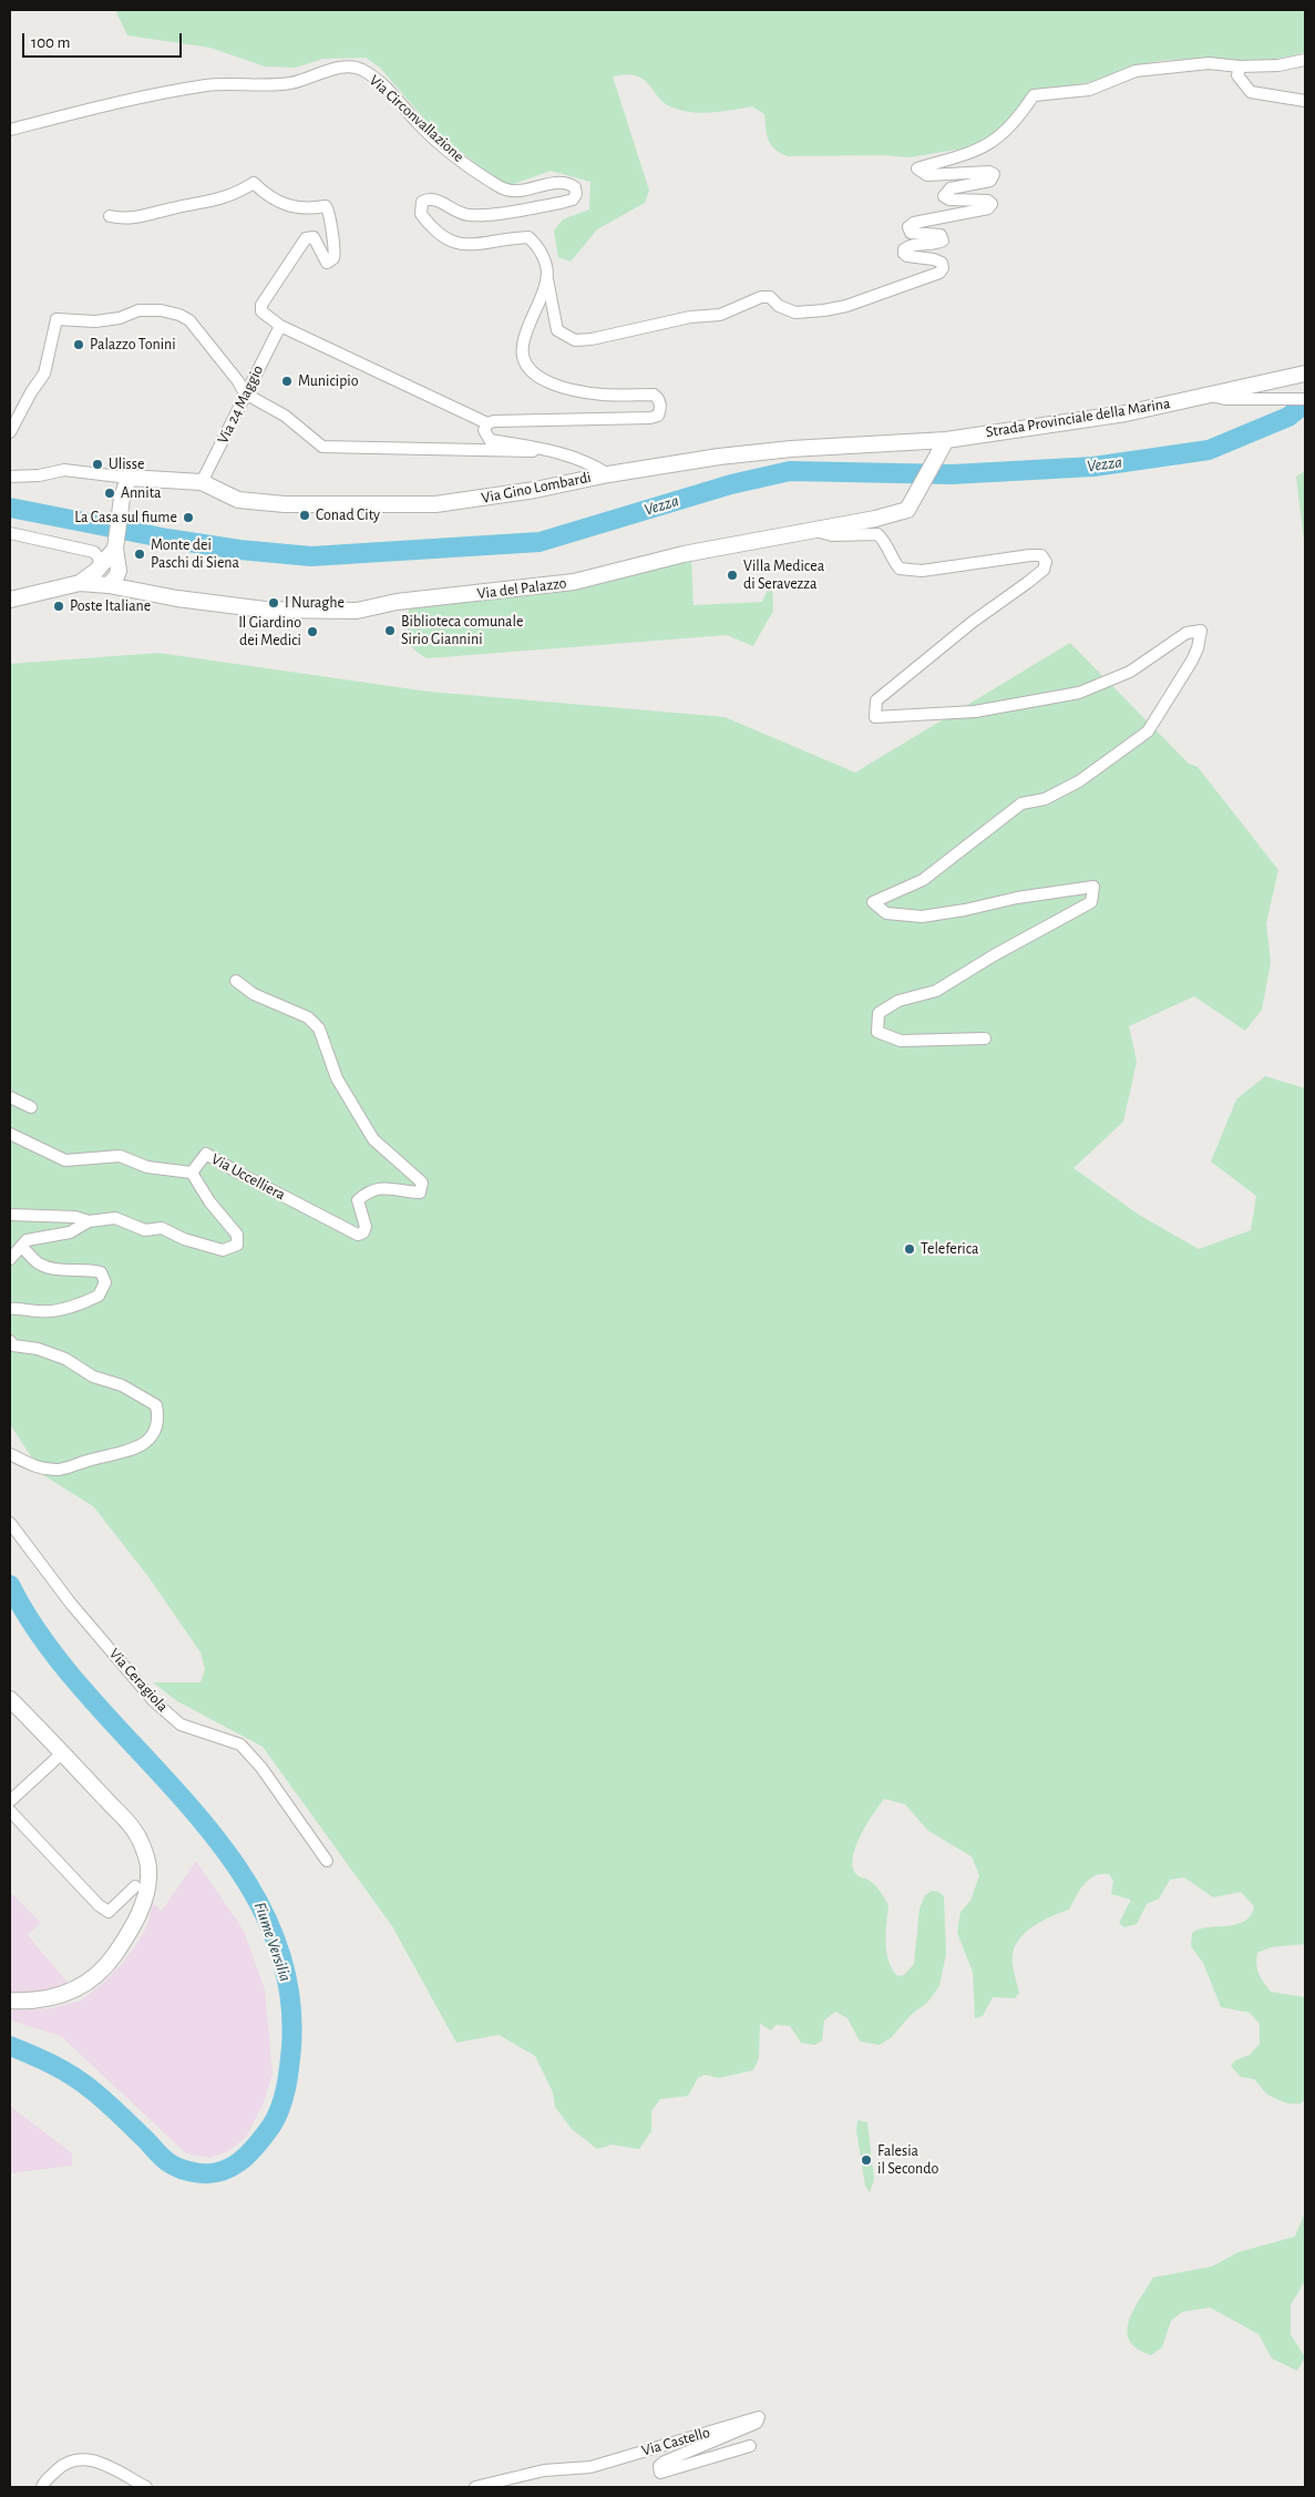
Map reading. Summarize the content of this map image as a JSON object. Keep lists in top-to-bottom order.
{
  "streets": {
    "main road": ["Strada Provinciale della Marina", "Via Gino Lombardi", "Via del Palazzo"],
    "street": [
      "Via Circonvallazione",
      "Via 24 Maggio",
      "Via Uccelliera",
      "Via Ceragiola",
      "Via Castello"
    ]
  },
  "crossings": [
    ["Via 24 Maggio", "Via Gino Lombardi"],
    ["Strada Provinciale della Marina", "Via Gino Lombardi"],
    ["Strada Provinciale della Marina", "Via del Palazzo"],
    ["Via Gino Lombardi", "Via del Palazzo"]
  ],
  "water": ["Vezza", "Fiume Versilia"],
  "places": [
    "Palazzo Tonini",
    "Municipio",
    "Ulisse",
    "Annita",
    "Conad City",
    "La Casa sul fiume",
    "Monte dei Paschi di Siena",
    "Villa Medicea di Seravezza",
    "I Nuraghe",
    "Poste Italiane",
    "Biblioteca comunale Sirio Giannini",
    "Il Giardino dei Medici",
    "Teleferica",
    "Falesia il Secondo"
  ],
  "scale_bar": "100 m"
}
